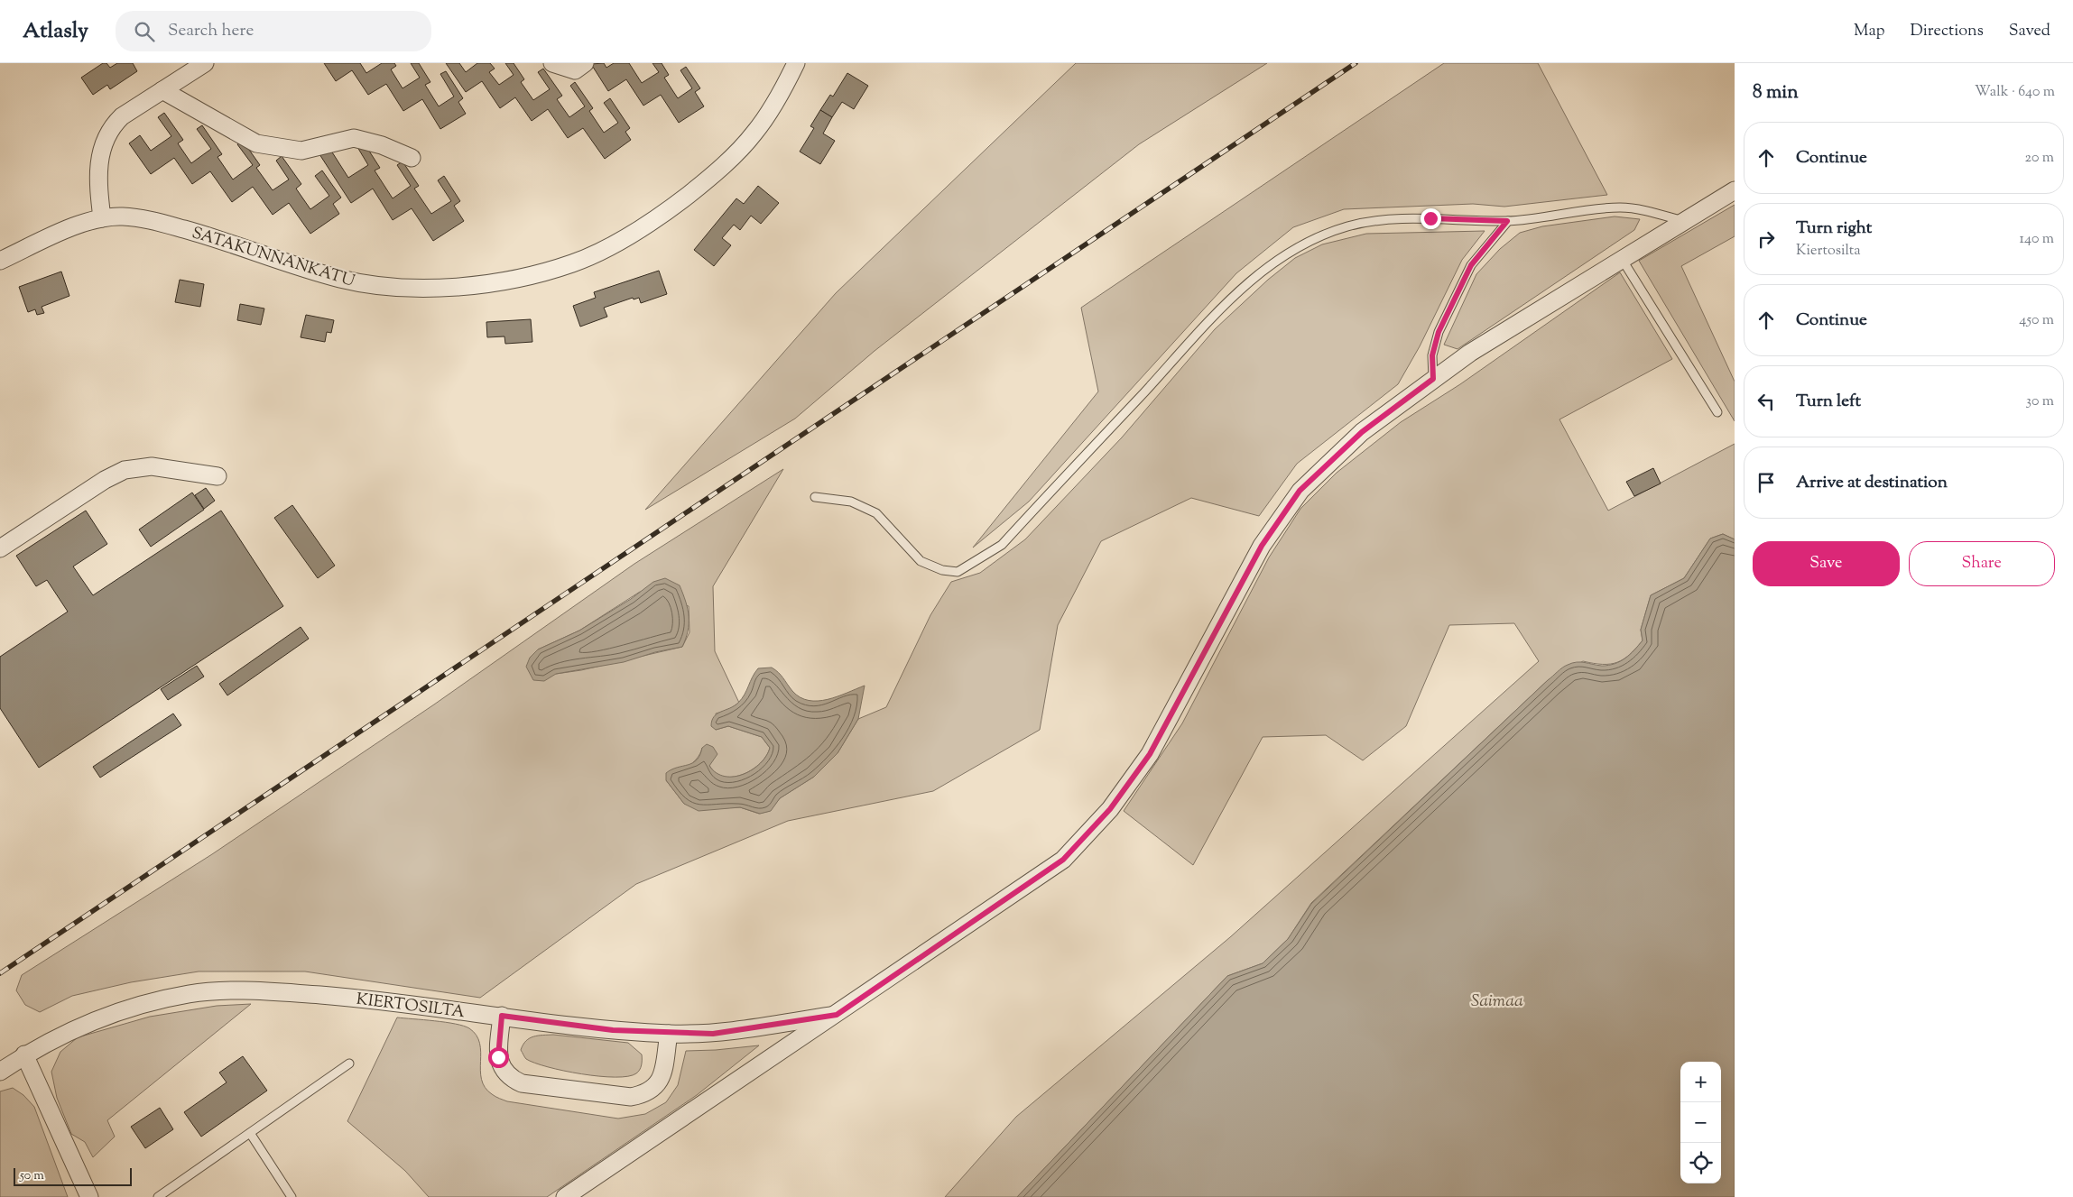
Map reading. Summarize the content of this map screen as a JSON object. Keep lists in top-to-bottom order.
{
  "streets": {
    "street": ["SATAKUNNANKATU", "KIERTOSILTA"]
  },
  "water": ["Saimaa"],
  "scale_bar": "50 m",
  "page": {
    "header": "Atlasly",
    "search": "Search here",
    "nav": ["Map", "Directions", "Saved"],
    "heading": ["8 min", "Walk · 640 m"],
    "list": [
      ["Continue", "20 m"],
      ["Turn right", "Kiertosilta", "140 m"],
      ["Continue", "450 m"],
      ["Turn left", "30 m"],
      "Arrive at destination"
    ],
    "buttons": ["Save", "Share"],
    "map_buttons": ["+", "−"],
    "scale": "50 m"
  }
}
